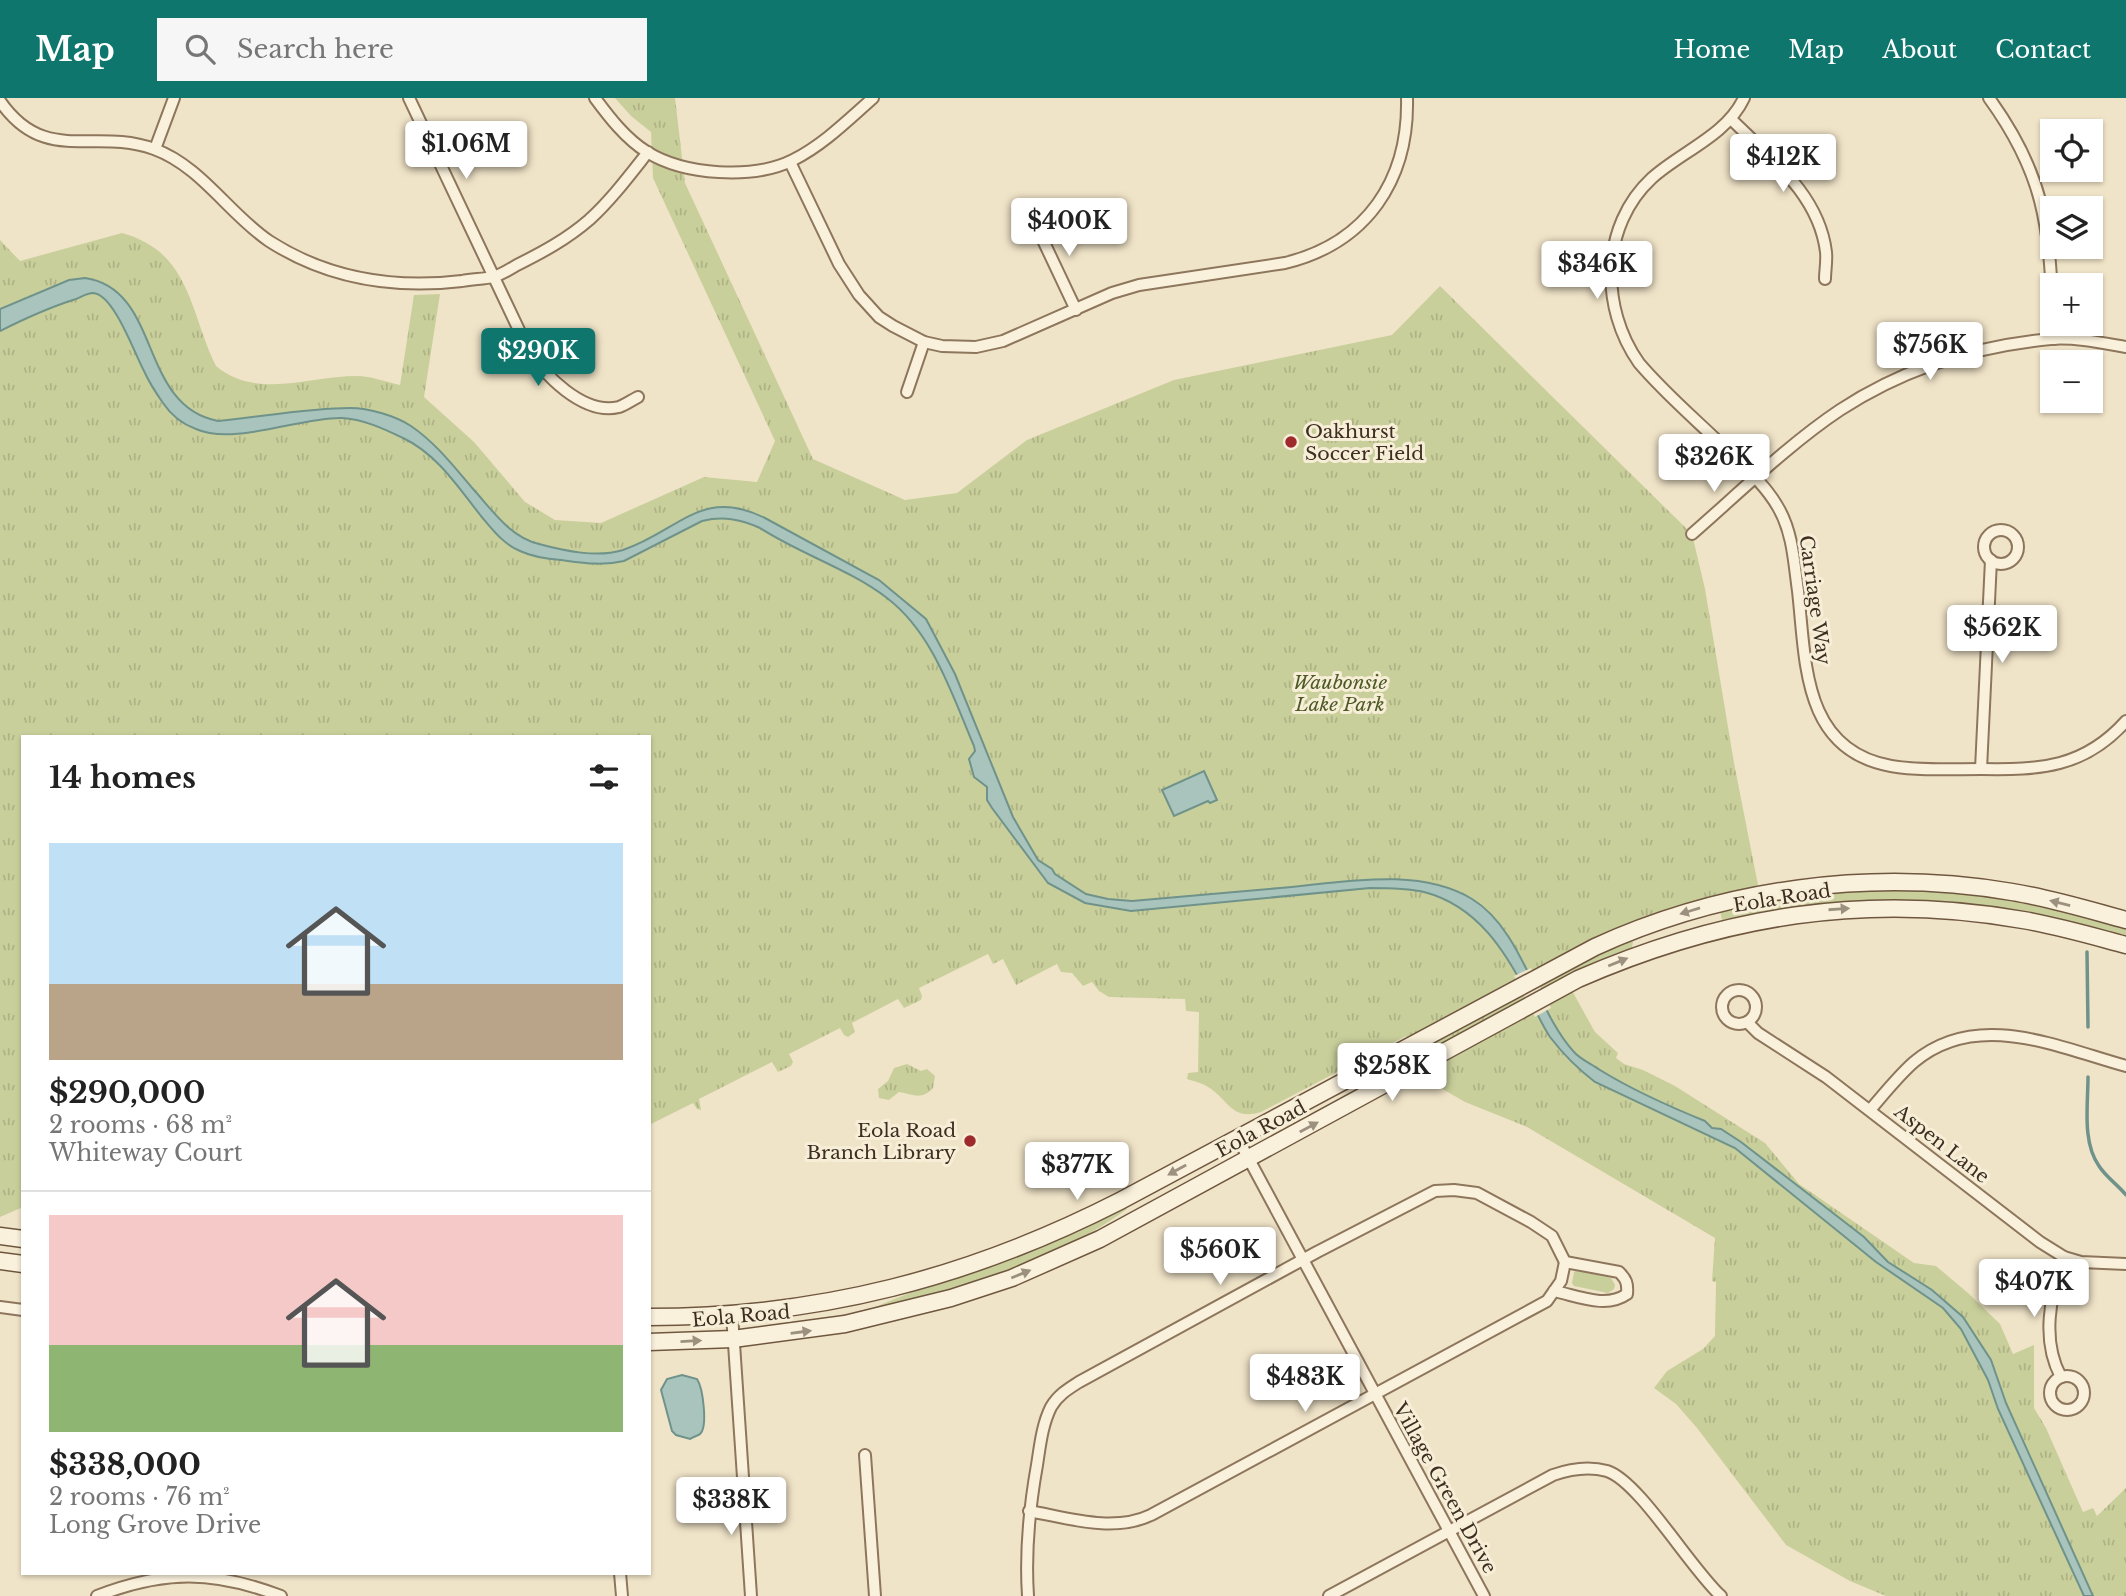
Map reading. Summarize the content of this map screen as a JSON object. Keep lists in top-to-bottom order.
{
  "streets": {
    "main road": ["Eola Road"],
    "street": ["Carriage Way", "Aspen Lane", "Village Green Drive"]
  },
  "crossings": [
    ["Eola Road", "Village Green Drive"]
  ],
  "parks": ["Waubonsie Lake Park"],
  "places": ["Oakhurst Soccer Field", "Eola Road Branch Library"],
  "page": {
    "header": "Map",
    "search": "Search here",
    "nav": [
      "Home",
      "Map",
      "About",
      "Contact"
    ],
    "map_buttons": ["+", "−"],
    "price": [
      "$1.06M",
      "$412K",
      "$400K",
      "$346K",
      "$756K",
      "$290K",
      "$326K",
      "$562K",
      "$258K",
      "$377K",
      "$560K",
      "$407K",
      "$483K",
      "$338K"
    ],
    "heading": "14 homes",
    "list": [
      {
        "name": "$290,000",
        "note": "2 rooms · 68 m² · Whiteway Court"
      },
      {
        "name": "$338,000",
        "note": "2 rooms · 76 m² · Long Grove Drive"
      }
    ]
  }
}
